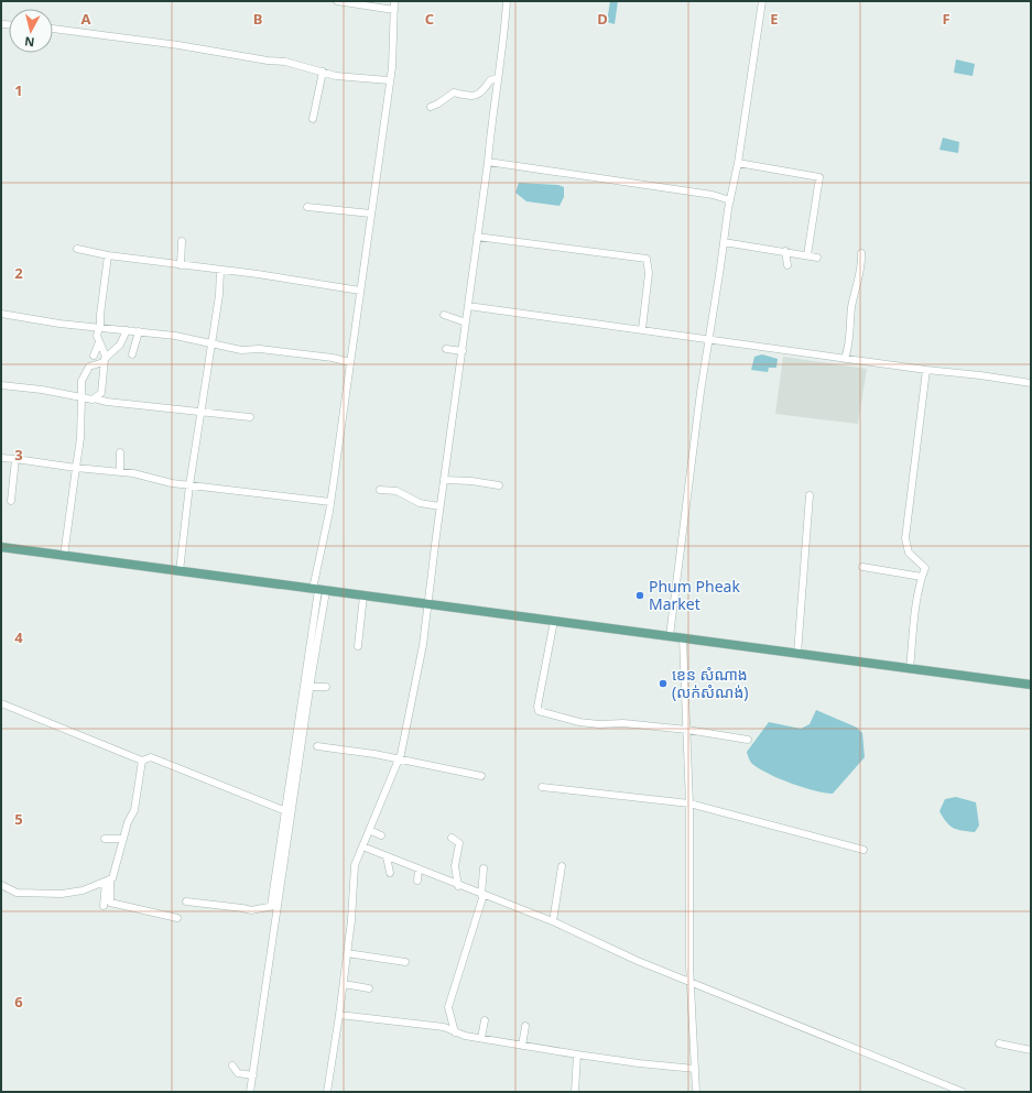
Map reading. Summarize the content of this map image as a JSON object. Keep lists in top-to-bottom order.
{
  "places": ["Phum Pheak Market", "ខេន សំណាង (លក់សំណង់)"],
  "north": "bottom",
  "grid": {
    "columns": [
      "A",
      "B",
      "C",
      "D",
      "E",
      "F"
    ],
    "rows": [
      "1",
      "2",
      "3",
      "4",
      "5",
      "6"
    ]
  }
}
